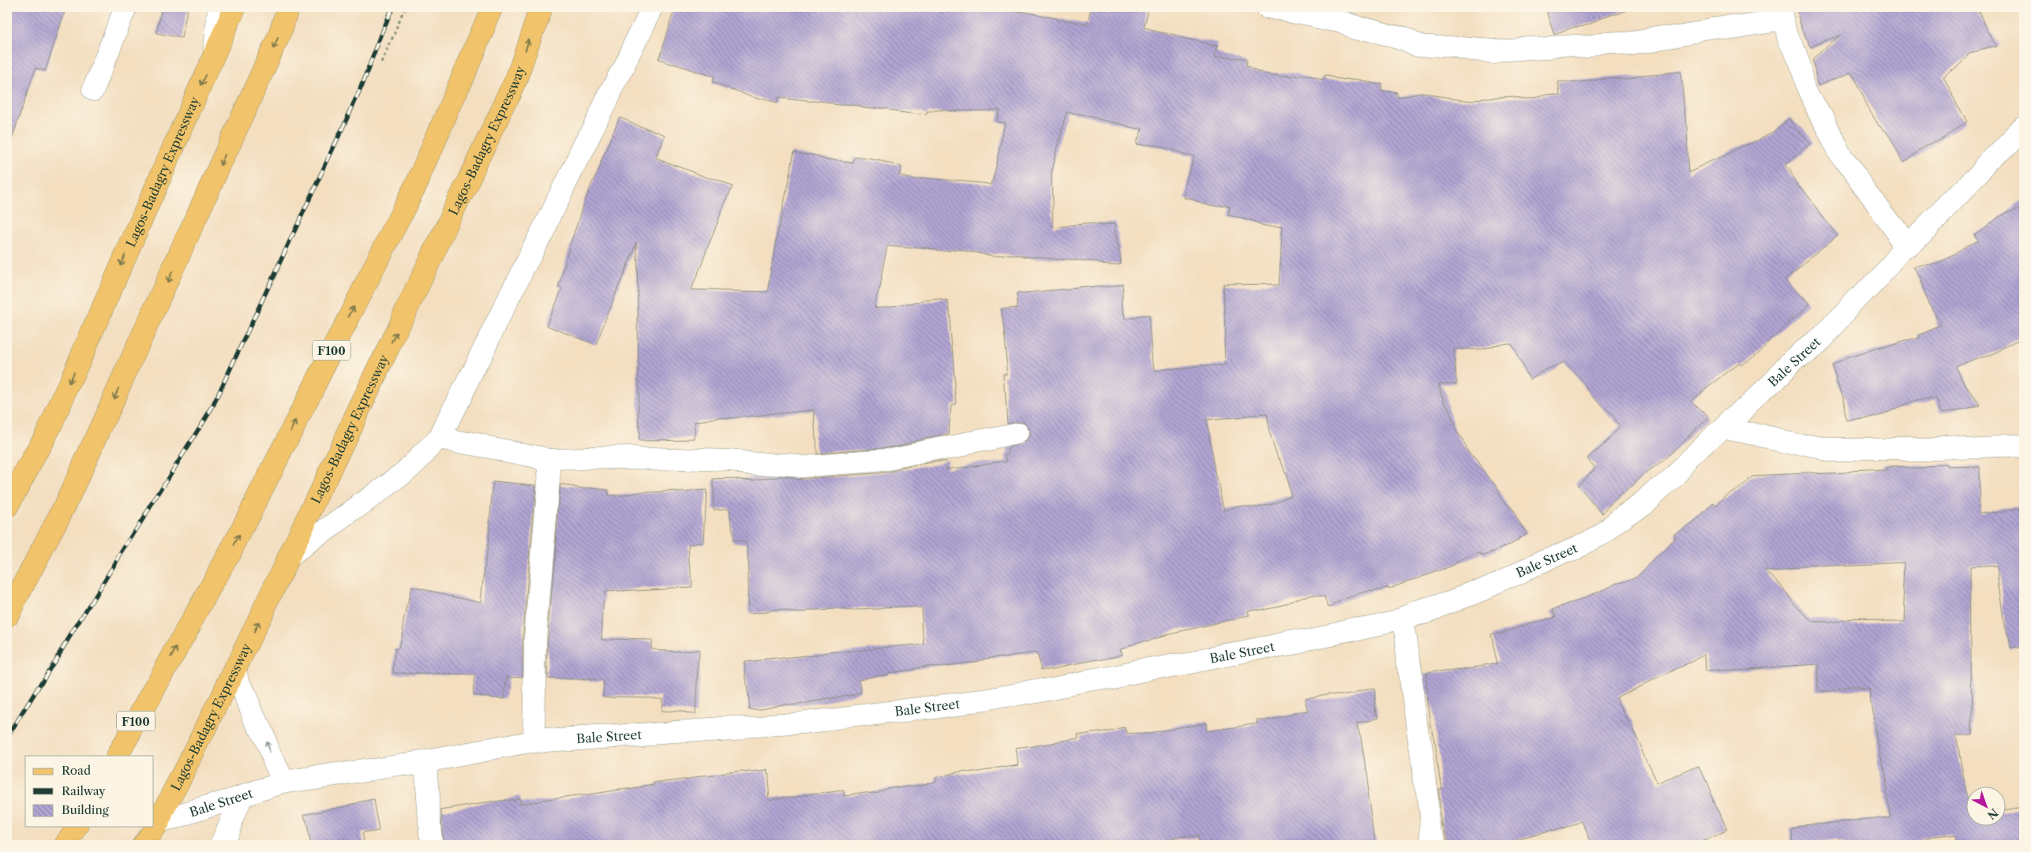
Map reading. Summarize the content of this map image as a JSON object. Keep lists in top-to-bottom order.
{
  "streets": {
    "main road": ["Lagos-Badagry Expressway", "F100"],
    "street": ["Bale Street"]
  },
  "crossings": [
    ["Lagos-Badagry Expressway", "Bale Street"]
  ],
  "legend": ["Road", "Railway", "Building"],
  "north": "bottom right"
}
